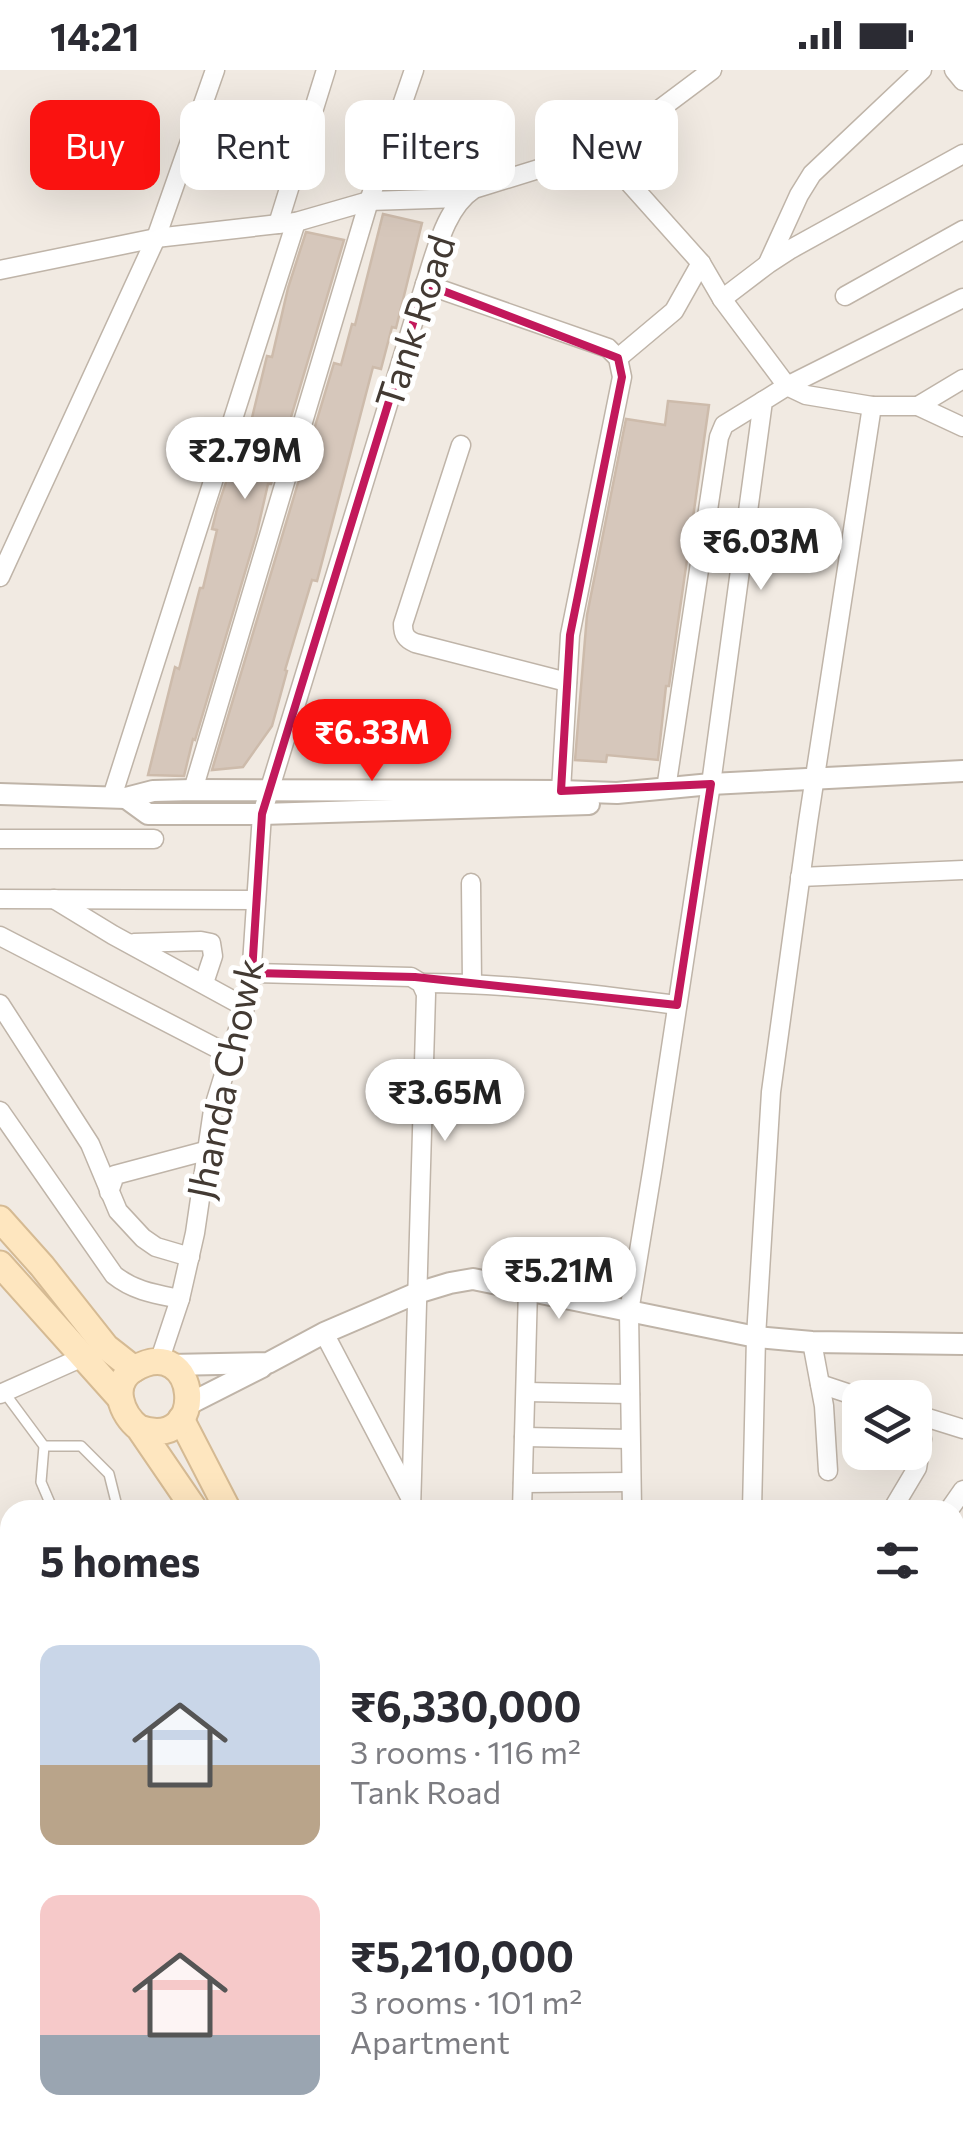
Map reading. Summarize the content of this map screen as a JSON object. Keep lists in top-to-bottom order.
{
  "streets": {
    "street": ["Tank Road", "Jhanda Chowk"]
  },
  "crossings": [
    ["Tank Road", "Jhanda Chowk"]
  ],
  "page": {
    "status": "14:21",
    "chip": [
      "Buy",
      "Rent",
      "Filters",
      "New"
    ],
    "price": [
      "₹2.79M",
      "₹6.03M",
      "₹6.33M",
      "₹3.65M",
      "₹5.21M"
    ],
    "heading": "5 homes",
    "list": [
      {
        "name": "₹6,330,000",
        "note": "3 rooms · 116 m² · Tank Road"
      },
      {
        "name": "₹5,210,000",
        "note": "3 rooms · 101 m² · Apartment"
      }
    ]
  }
}
